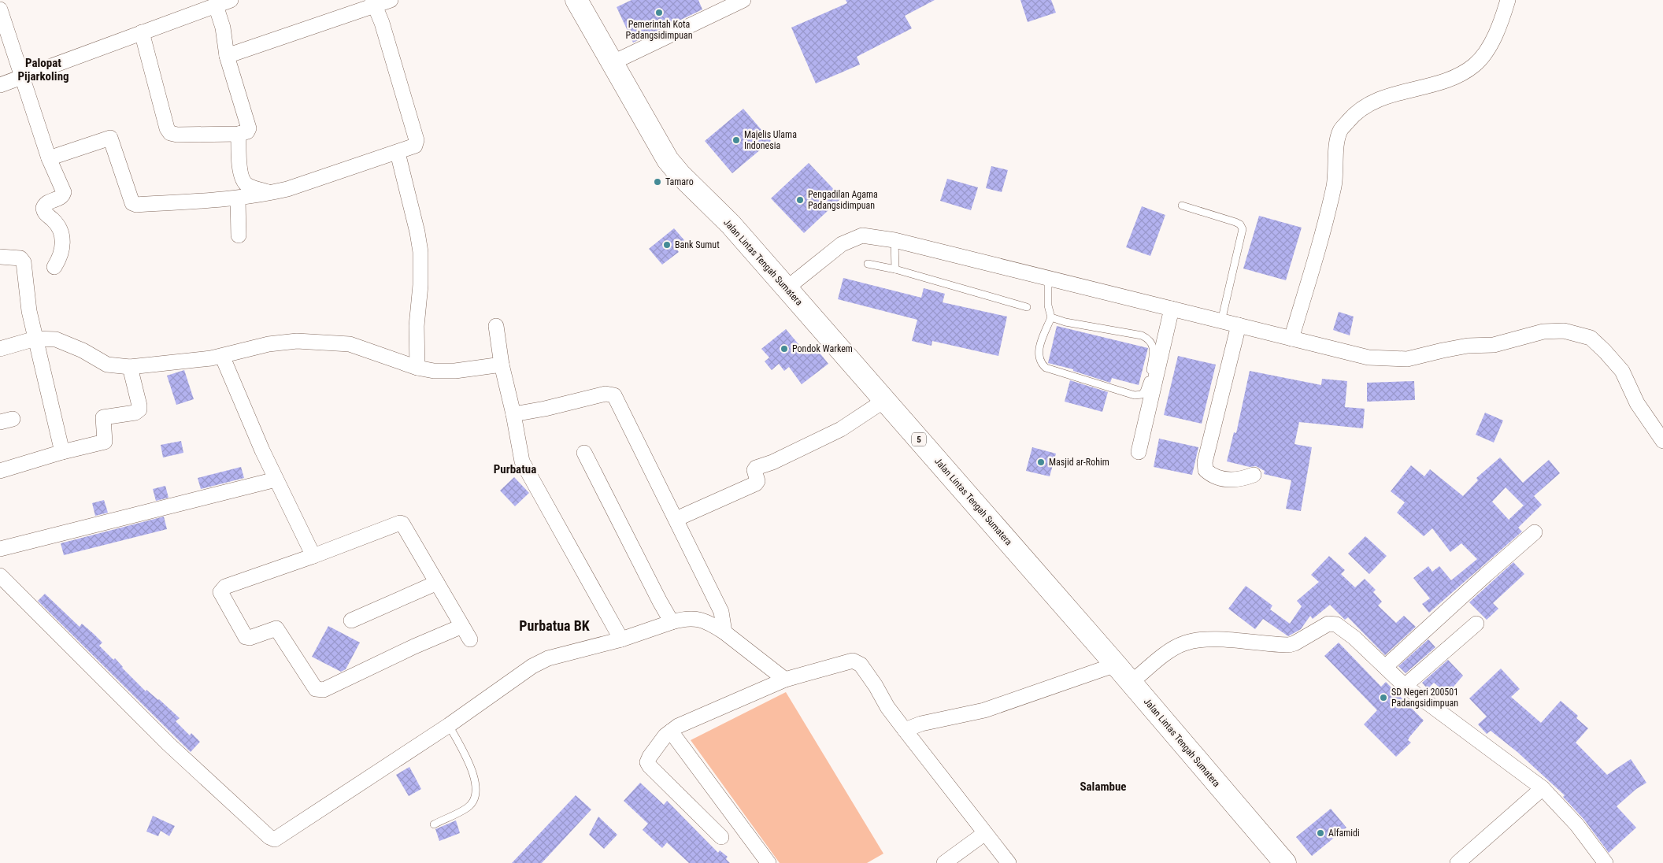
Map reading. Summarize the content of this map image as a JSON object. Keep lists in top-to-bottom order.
{
  "streets": {
    "highway": ["Jalan Lintas Tengah Sumatera", "5"]
  },
  "districts": [
    "Palopat Pijarkoling",
    "Purbatua",
    "Purbatua BK",
    "Salambue"
  ],
  "places": [
    "Pemerintah Kota Padangsidimpuan",
    "Majelis Ulama Indonesia",
    "Tamaro",
    "Pengadilan Agama Padangsidimpuan",
    "Bank Sumut",
    "Pondok Warkem",
    "Masjid ar-Rohim",
    "SD Negeri 200501 Padangsidimpuan",
    "Alfamidi"
  ]
}
